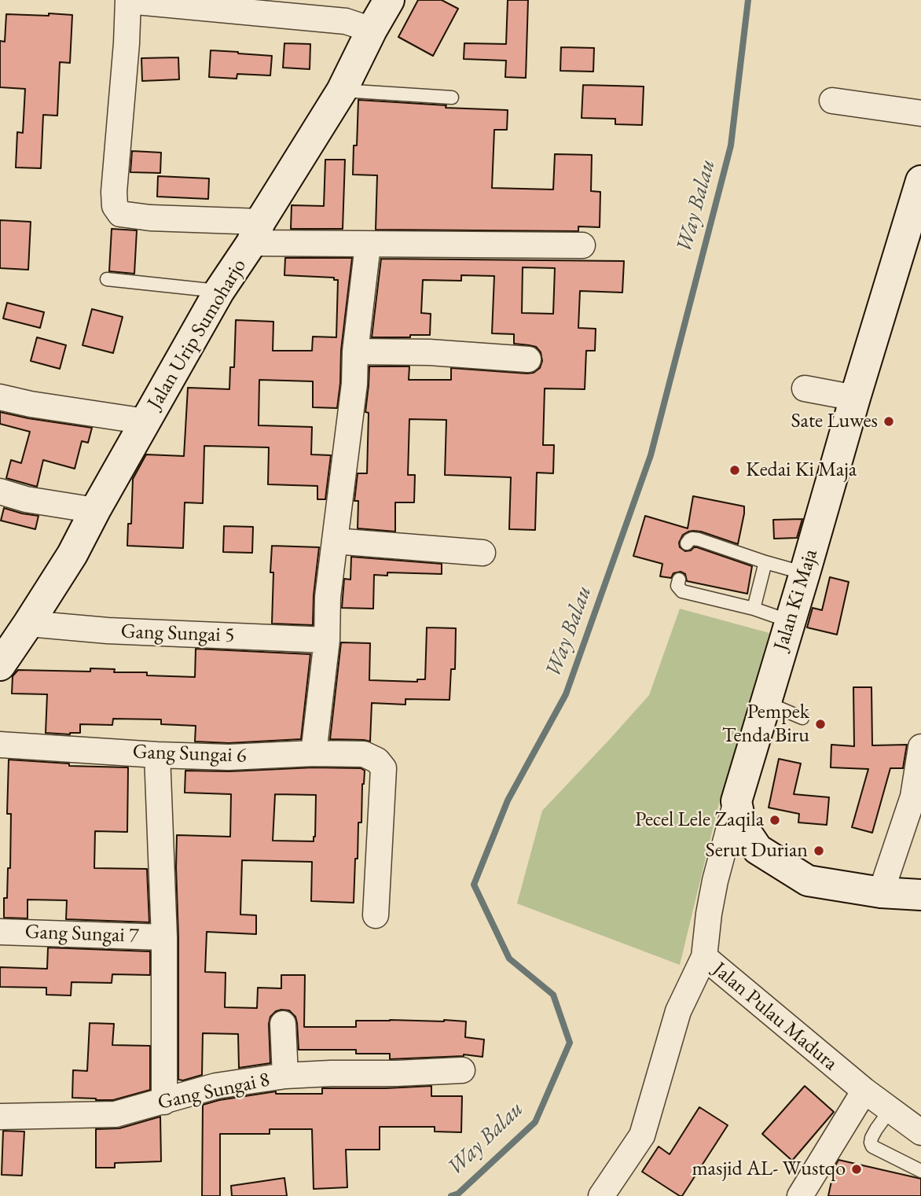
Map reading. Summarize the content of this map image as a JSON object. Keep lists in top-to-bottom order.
{
  "streets": {
    "main road": ["Jalan Urip Sumoharjo", "Jalan Ki Maja"],
    "street": [
      "Gang Sungai 5",
      "Gang Sungai 6",
      "Gang Sungai 7",
      "Jalan Pulau Madura",
      "Gang Sungai 8"
    ]
  },
  "crossings": [
    ["Jalan Urip Sumoharjo", "Gang Sungai 5"],
    ["Jalan Ki Maja", "Jalan Pulau Madura"]
  ],
  "water": ["Way Balau"],
  "places": [
    "Sate Luwes",
    "Kedai Ki Maja",
    "Pempek Tenda Biru",
    "Pecel Lele Zaqila",
    "Serut Durian",
    "masjid AL- Wustqo"
  ]
}
